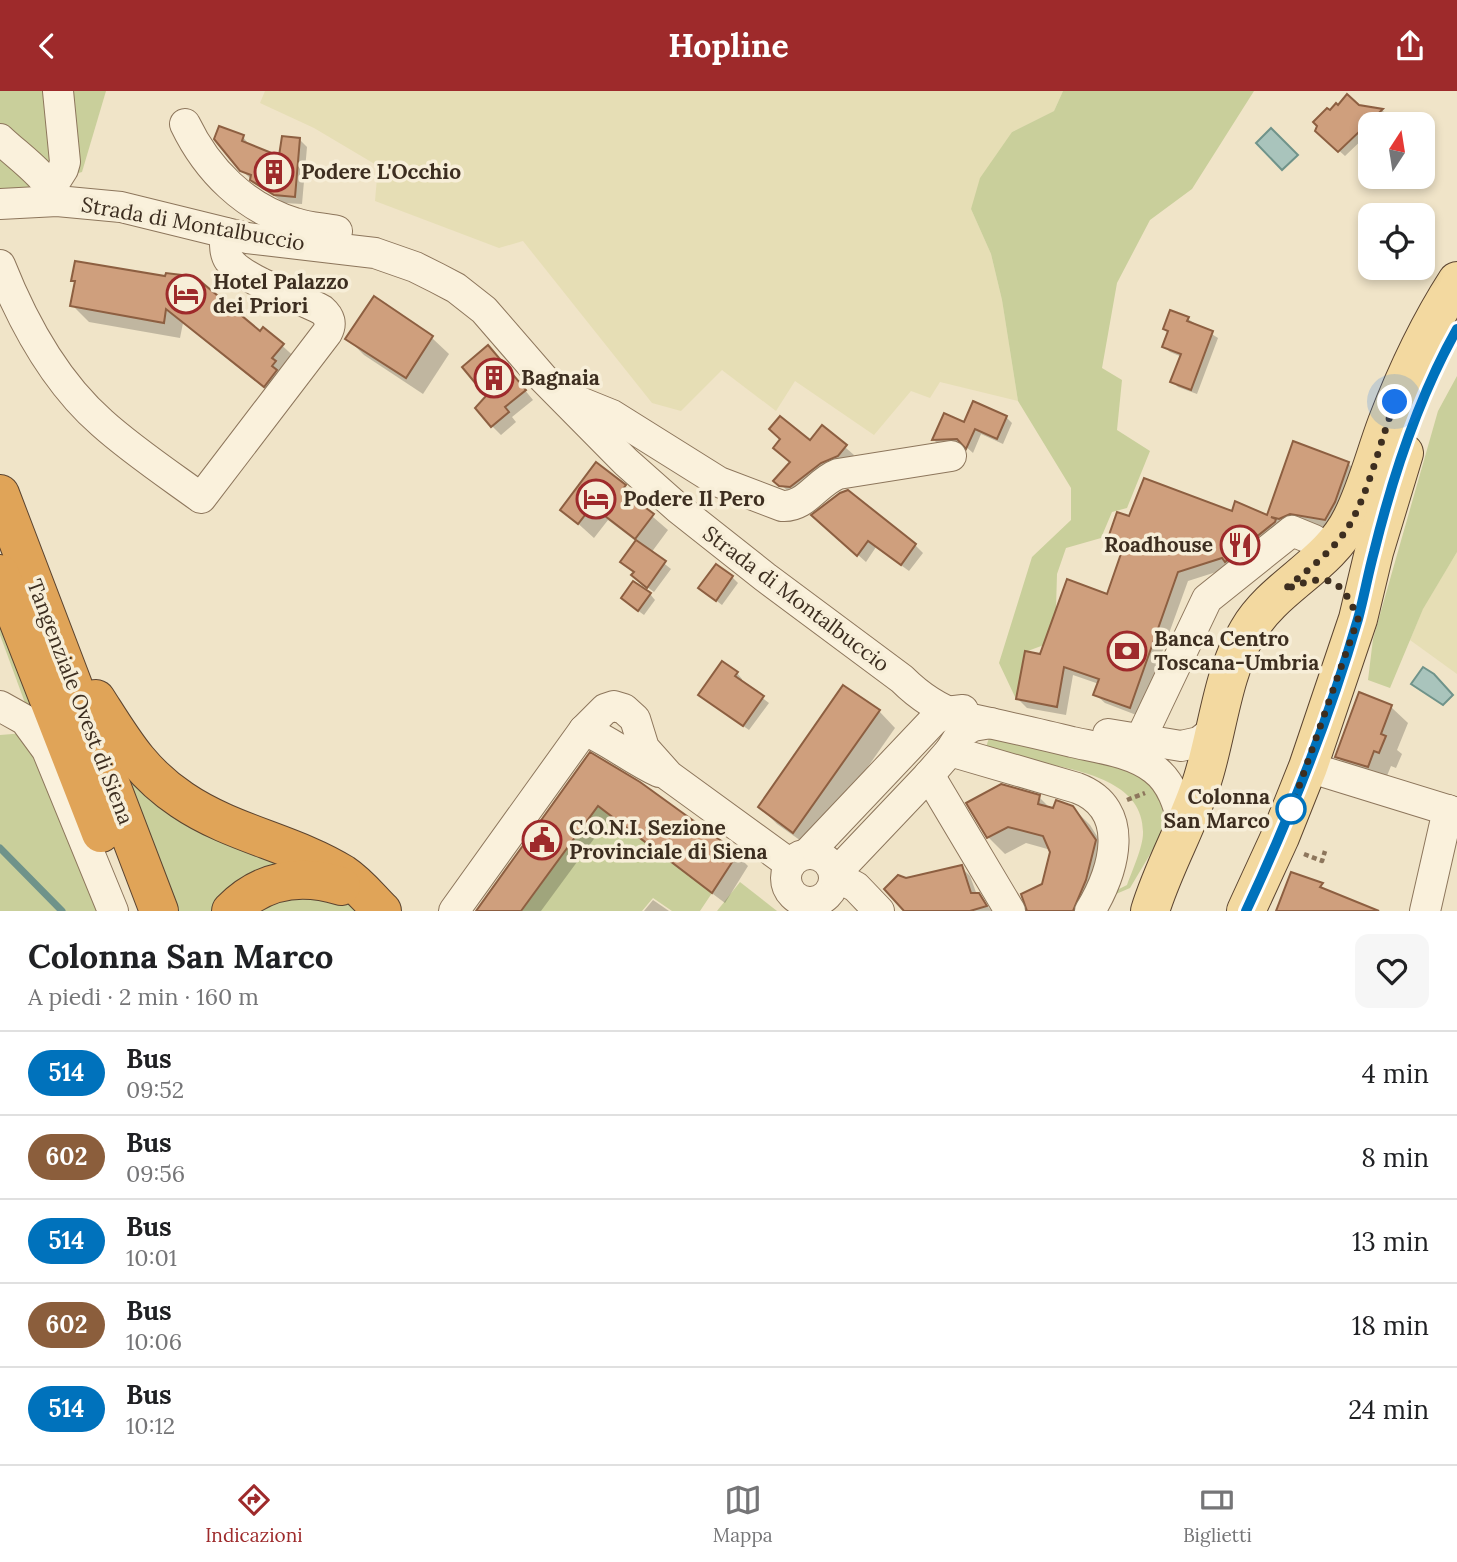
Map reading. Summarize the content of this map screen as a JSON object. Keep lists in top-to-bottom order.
{
  "streets": {
    "highway": ["Tangenziale Ovest di Siena"],
    "street": ["Strada di Montalbuccio"]
  },
  "places": {
    "building": ["Podere L'Occhio", "Bagnaia"],
    "hotel": ["Hotel Palazzo dei Priori", "Podere Il Pero"],
    "restaurant": ["Roadhouse"],
    "bank": ["Banca Centro Toscana-Umbria"],
    "other": ["Colonna San Marco"],
    "public building": ["C.O.N.I. Sezione Provinciale di Siena"]
  },
  "lines": ["bus line 514"],
  "north": "top",
  "page": {
    "header": "Hopline",
    "heading": ["Colonna San Marco", "A piedi · 2 min · 160 m"],
    "list": [
      {
        "mark": "514",
        "name": "Bus",
        "note": "09:52",
        "value": "4 min"
      },
      {
        "mark": "602",
        "name": "Bus",
        "note": "09:56",
        "value": "8 min"
      },
      {
        "mark": "514",
        "name": "Bus",
        "note": "10:01",
        "value": "13 min"
      },
      {
        "mark": "602",
        "name": "Bus",
        "note": "10:06",
        "value": "18 min"
      },
      {
        "mark": "514",
        "name": "Bus",
        "note": "10:12",
        "value": "24 min"
      }
    ],
    "tabs": ["Indicazioni", "Mappa", "Biglietti"]
  }
}
